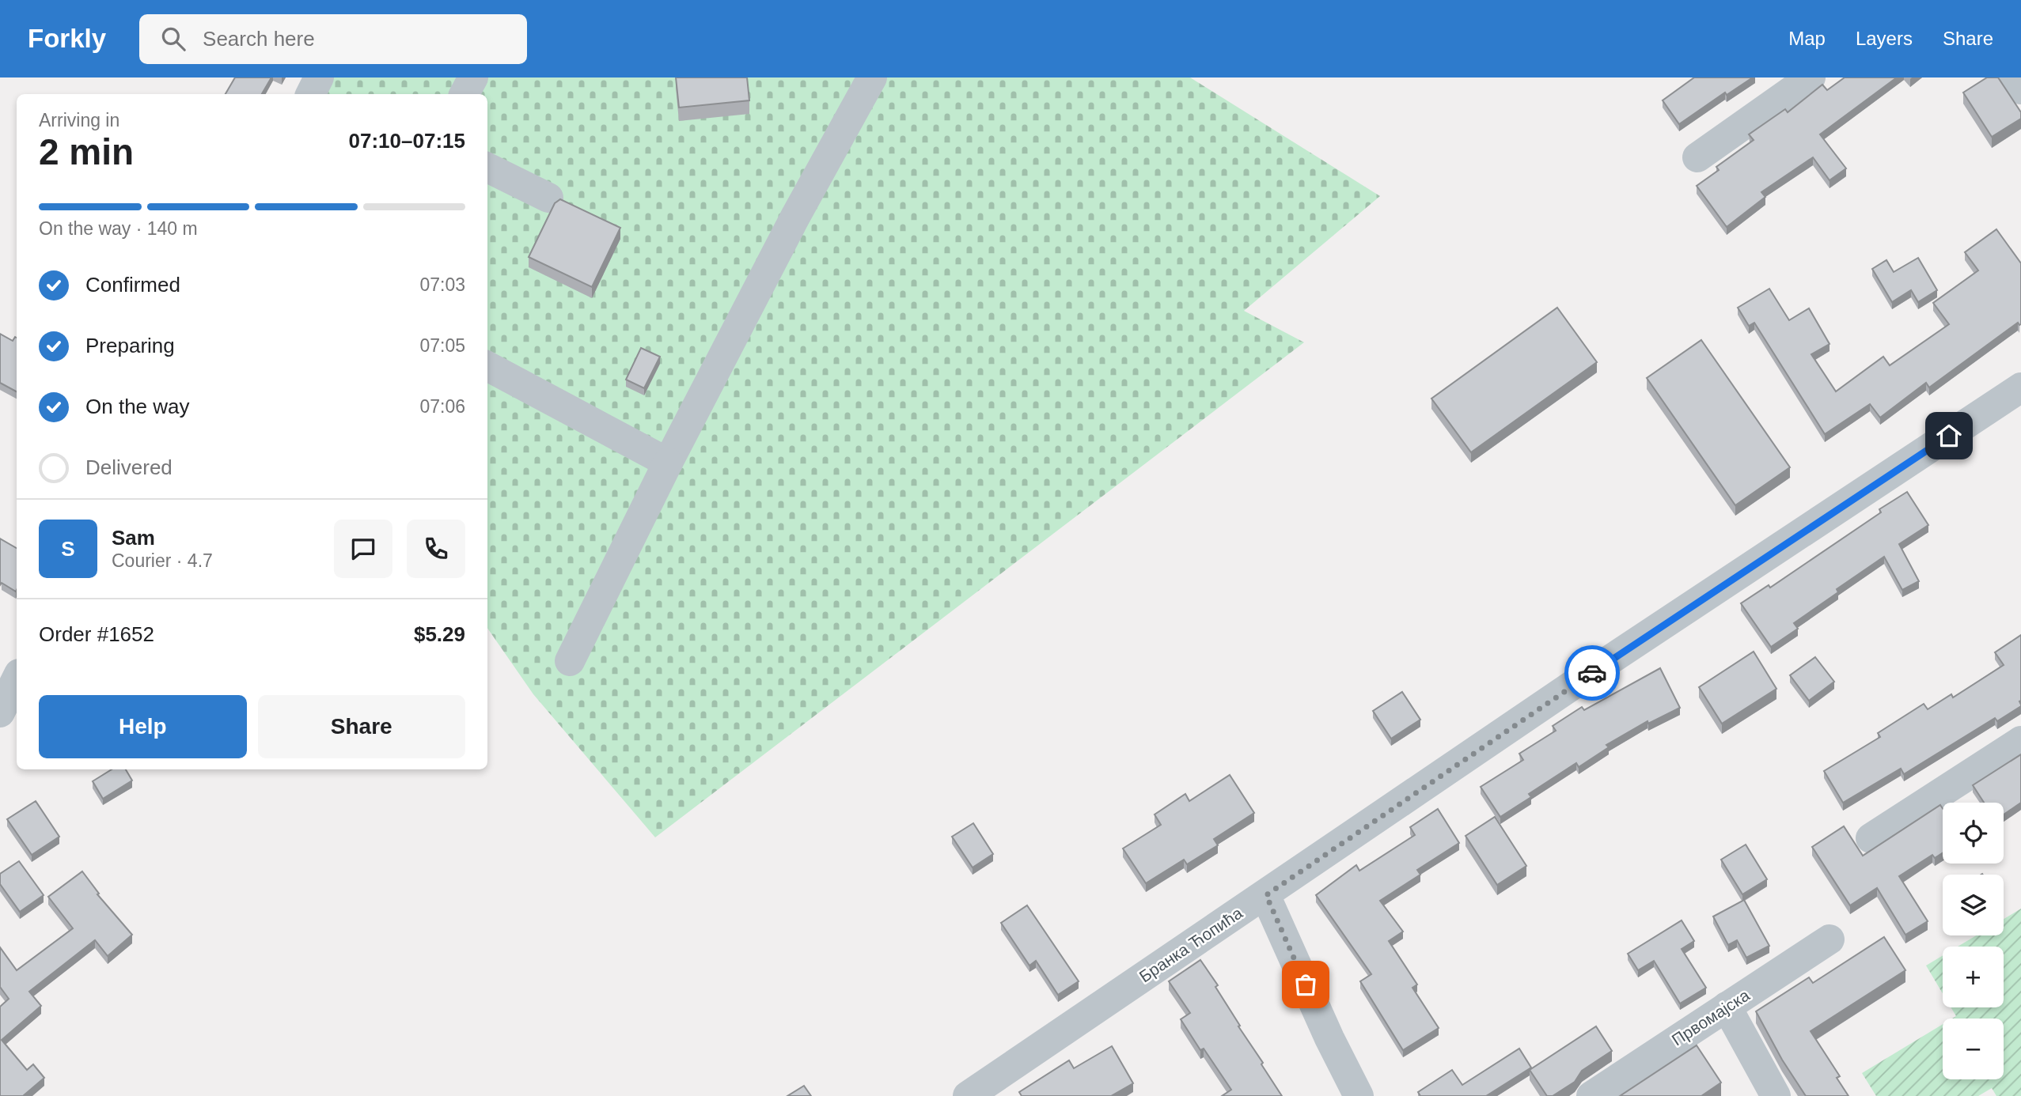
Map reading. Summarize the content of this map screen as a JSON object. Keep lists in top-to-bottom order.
{
  "streets": {
    "street": ["Бранка Ћопића", "Првомајска"]
  },
  "page": {
    "header": "Forkly",
    "search": "Search here",
    "nav": ["Map", "Layers", "Share"],
    "heading": ["2 min", "Arriving in", "07:10–07:15"],
    "panel": [
      "Sam",
      "Courier · 4.7",
      "Order #1652",
      "$5.29"
    ],
    "bar": "On the way · 140 m",
    "list": [
      ["Confirmed", "07:03"],
      ["Preparing", "07:05"],
      ["On the way", "07:06"],
      "Delivered"
    ],
    "round": "S",
    "buttons": ["Help", "Share"],
    "map_buttons": ["+", "−"]
  }
}
